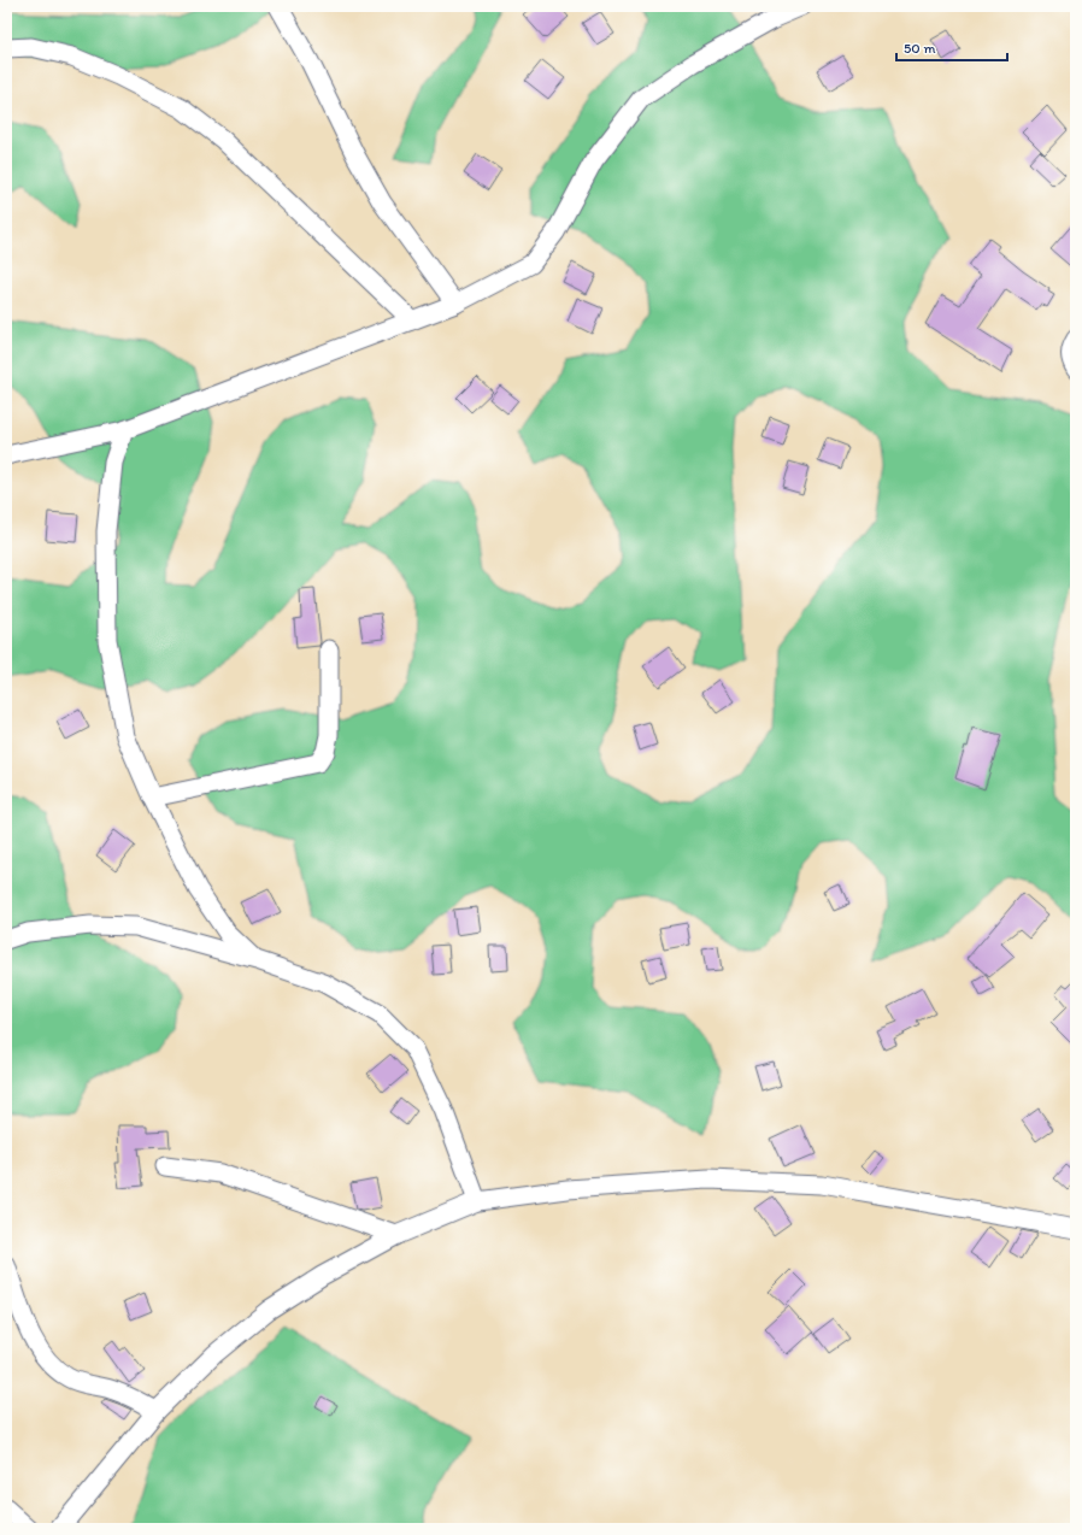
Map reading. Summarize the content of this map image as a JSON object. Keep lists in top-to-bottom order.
{
  "scale_bar": "50 m"
}
